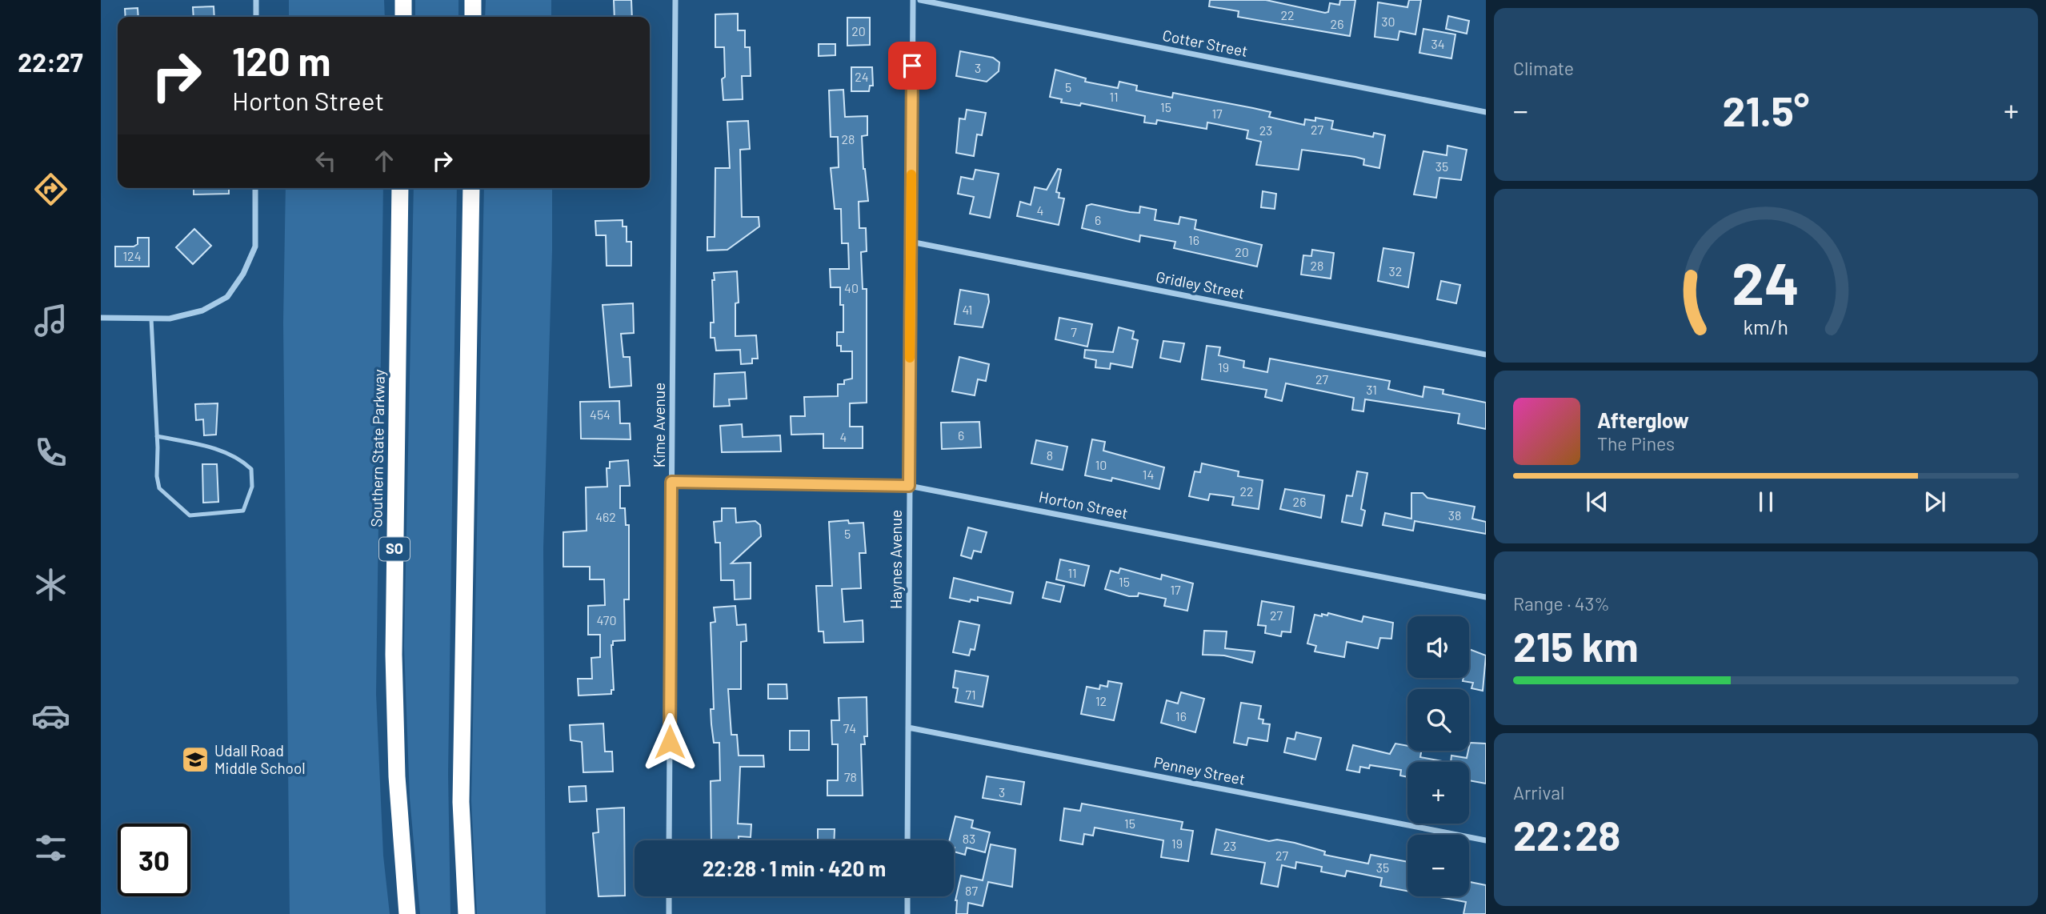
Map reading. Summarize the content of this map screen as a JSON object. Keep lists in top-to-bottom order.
{
  "streets": {
    "highway": ["Southern State Parkway", "SO"],
    "street": [
      "Cotter Street",
      "Gridley Street",
      "Kime Avenue",
      "Horton Street",
      "Haynes Avenue",
      "Penney Street"
    ]
  },
  "crossings": [
    ["Gridley Street", "Haynes Avenue"],
    ["Kime Avenue", "Horton Street"],
    ["Horton Street", "Haynes Avenue"],
    ["Haynes Avenue", "Penney Street"]
  ],
  "places": {
    "school or university": ["Udall Road Middle School"]
  },
  "house_numbers": [
    "22",
    "30",
    "26",
    "20",
    "34",
    "3",
    "24",
    "5",
    "11",
    "15",
    "17",
    "27",
    "23",
    "28",
    "35",
    "4",
    "6",
    "16",
    "20",
    "124",
    "28",
    "32",
    "40",
    "41",
    "7",
    "19",
    "27",
    "31",
    "454",
    "6",
    "4",
    "8",
    "10",
    "14",
    "22",
    "26",
    "38",
    "462",
    "5",
    "11",
    "15",
    "17",
    "27",
    "470",
    "71",
    "12",
    "16",
    "74",
    "78",
    "3",
    "15",
    "83",
    "19",
    "23",
    "27",
    "35",
    "87"
  ],
  "page": {
    "tabs": "22:27",
    "tile": [
      "Climate",
      ["Range · 43%", "215 km"],
      ["Arrival", "22:28"]
    ],
    "turn": ["120 m", "Horton Street"],
    "heat": ["−", "21.5°", "+"],
    "song": ["Afterglow", "The Pines"],
    "map_buttons": ["+", "−"],
    "limit": "30",
    "trip": "22:28 · 1 min · 420 m",
    "gauge": ["24", "km/h"]
  }
}
